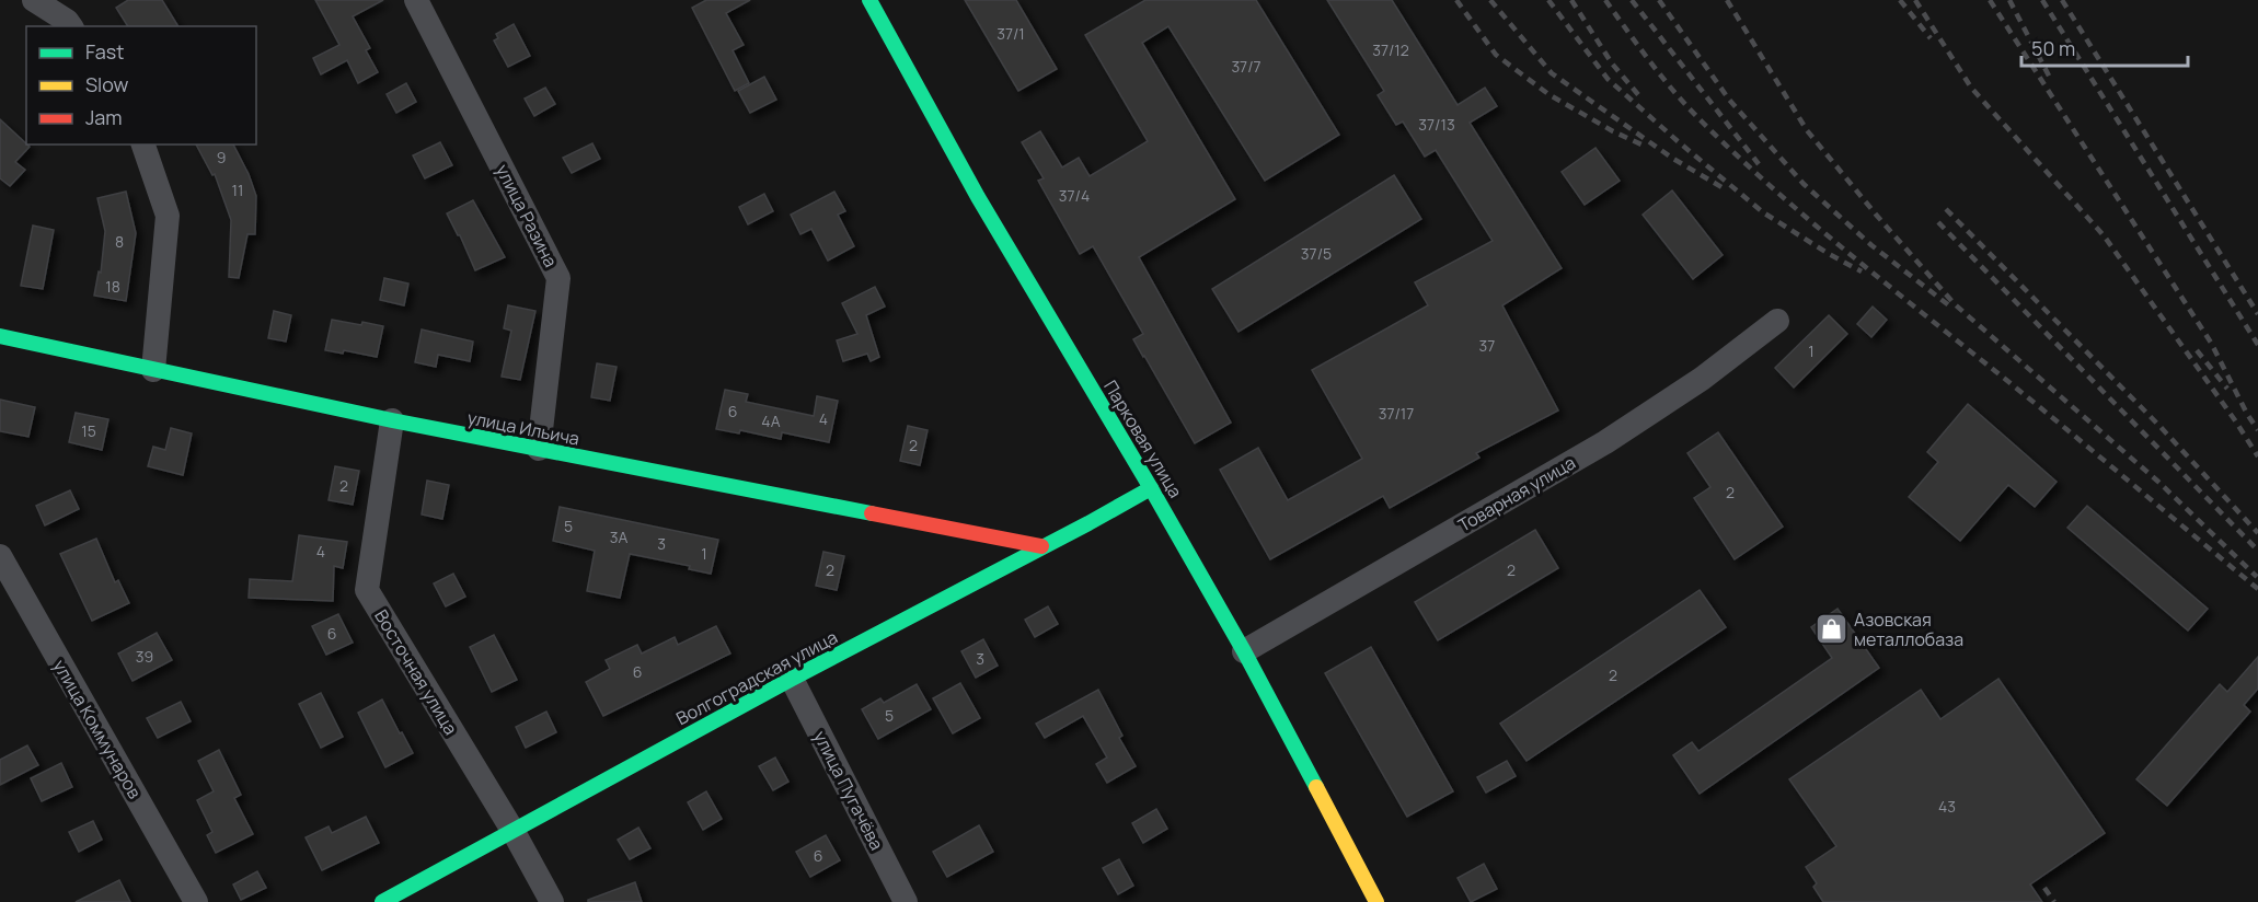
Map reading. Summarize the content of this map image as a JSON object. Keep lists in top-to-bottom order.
{
  "streets": {
    "main road": ["улица Ильича", "Парковая улица", "Волгоградская улица"],
    "street": [
      "улица Разина",
      "Товарная улица",
      "Восточная улица",
      "улица Коммунаров",
      "улица Пугачёва"
    ]
  },
  "crossings": [
    ["улица Разина", "улица Ильича"],
    ["улица Ильича", "Восточная улица"],
    ["улица Ильича", "Волгоградская улица"],
    ["Парковая улица", "Товарная улица"],
    ["Парковая улица", "Волгоградская улица"],
    ["Восточная улица", "Волгоградская улица"],
    ["Волгоградская улица", "улица Пугачёва"]
  ],
  "places": {
    "shop": ["Азовская металлобаза"]
  },
  "house_numbers": [
    "37/1",
    "37/12",
    "37/7",
    "37/13",
    "9",
    "11",
    "37/4",
    "8",
    "37/5",
    "18",
    "37",
    "1",
    "6",
    "37/17",
    "4",
    "4А",
    "15",
    "2",
    "2",
    "2",
    "5",
    "3А",
    "3",
    "4",
    "1",
    "2",
    "2",
    "6",
    "39",
    "3",
    "6",
    "2",
    "5",
    "43",
    "6"
  ],
  "legend": ["Fast", "Slow", "Jam"],
  "scale_bar": "50 m"
}
